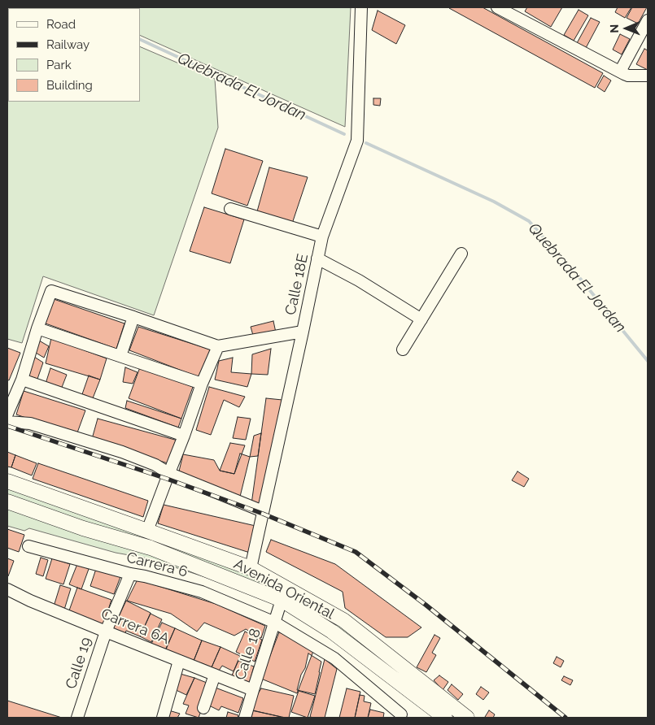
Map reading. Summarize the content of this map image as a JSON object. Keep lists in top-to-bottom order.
{
  "streets": {
    "main road": ["Avenida Oriental"],
    "street": [
      "Calle 18E",
      "Carrera 6",
      "Carrera 6A",
      "Calle 18",
      "Calle 19"
    ]
  },
  "crossings": [
    ["Calle 18E", "Avenida Oriental"],
    ["Carrera 6", "Calle 18"],
    ["Carrera 6", "Calle 19"],
    ["Avenida Oriental", "Calle 18"],
    ["Carrera 6A", "Calle 18"],
    ["Carrera 6A", "Calle 19"]
  ],
  "water": ["Quebrada El Jordan"],
  "legend": [
    "Road",
    "Railway",
    "Park",
    "Building"
  ],
  "north": "left"
}
